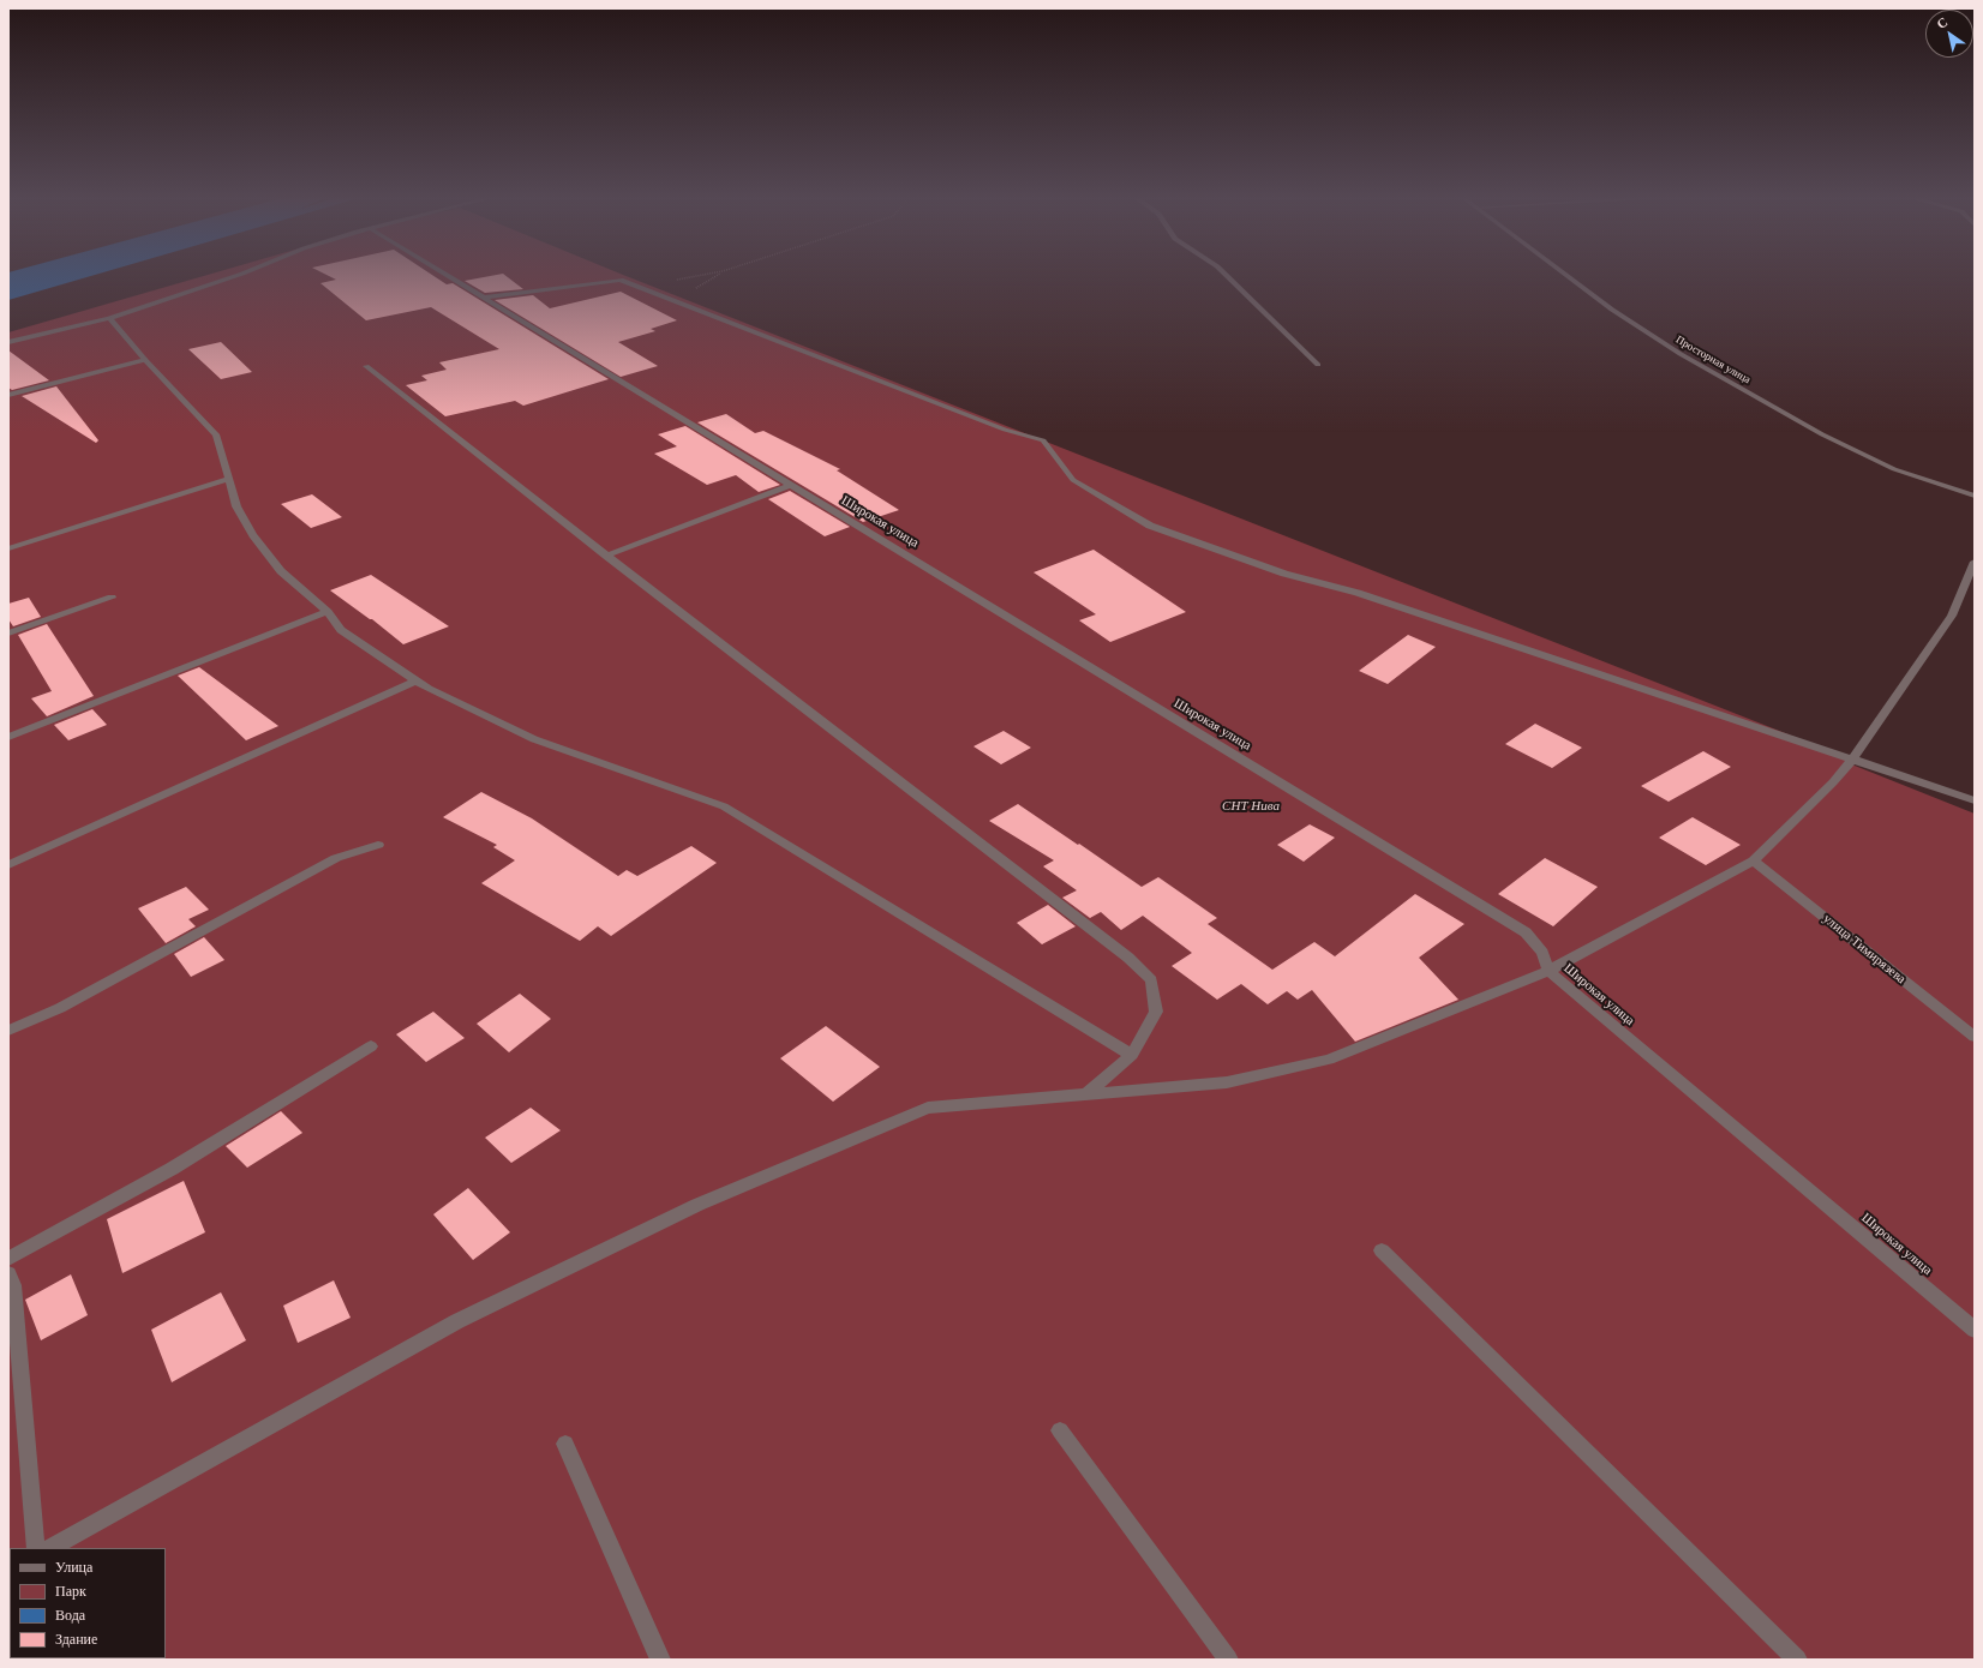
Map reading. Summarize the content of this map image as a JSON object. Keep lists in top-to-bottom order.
{
  "streets": {
    "street": ["Просторная улица", "Широкая улица", "улица Тимирязева"]
  },
  "parks": ["СНТ Нива"],
  "legend": [
    "Улица",
    "Парк",
    "Вода",
    "Здание"
  ],
  "north": "top left"
}
